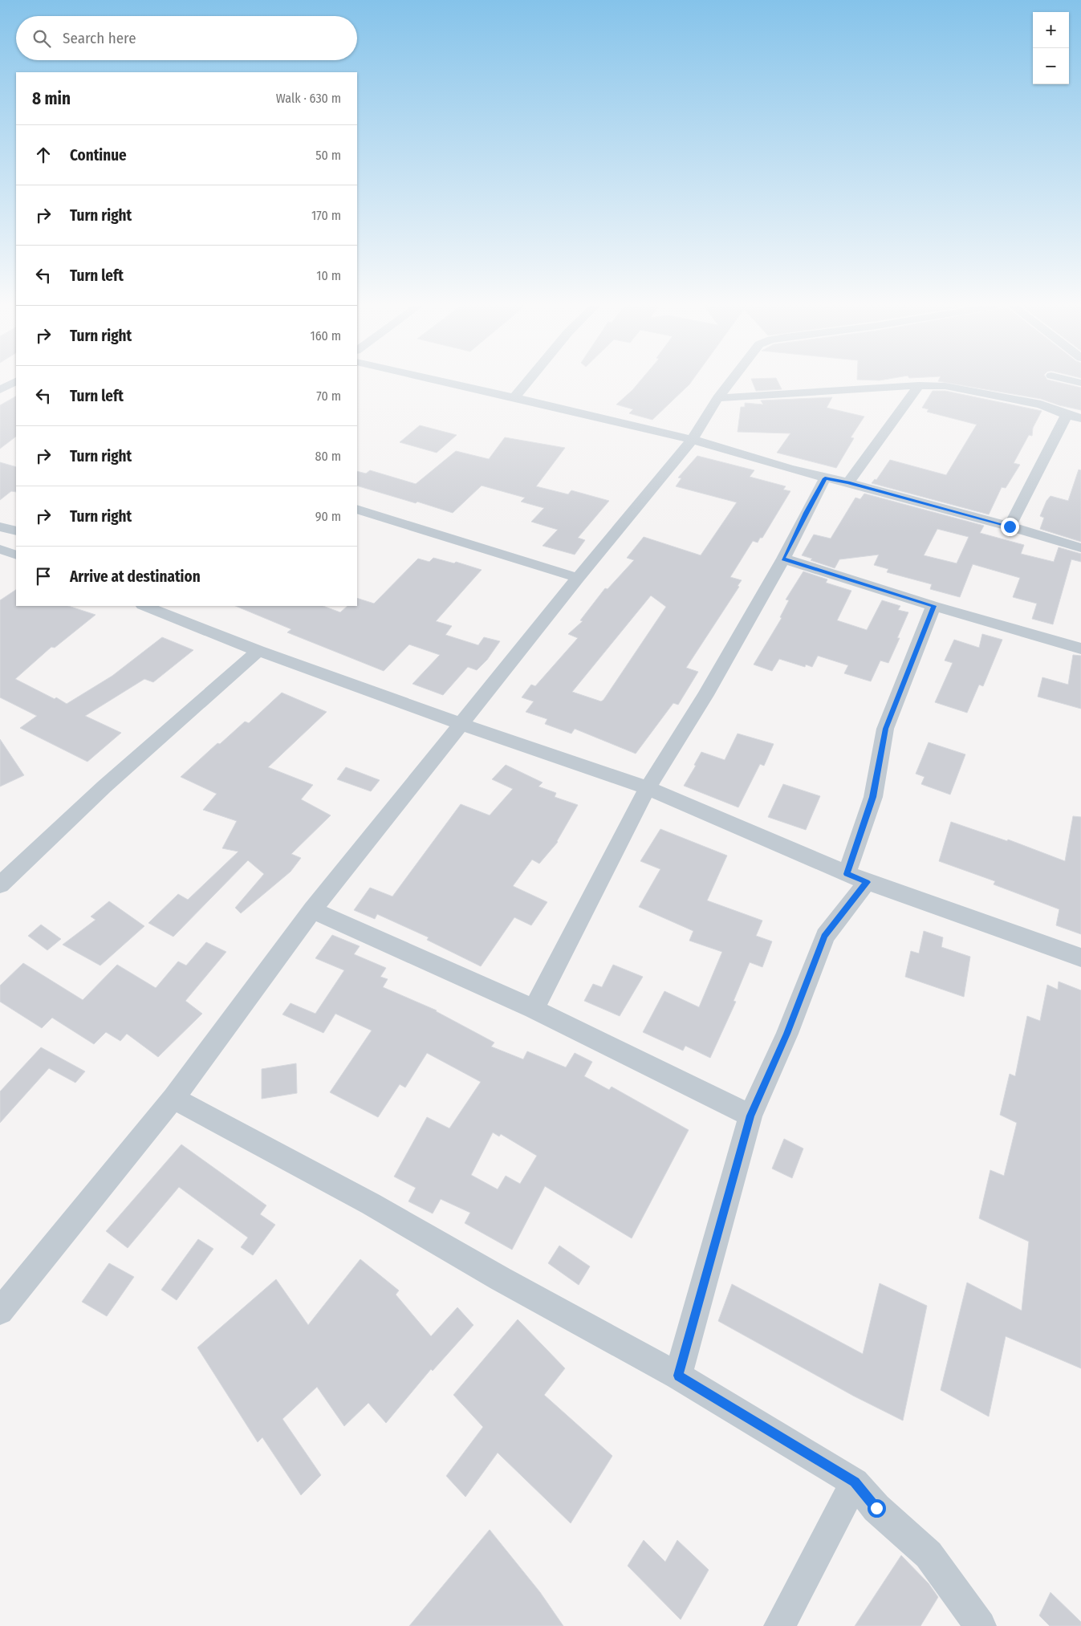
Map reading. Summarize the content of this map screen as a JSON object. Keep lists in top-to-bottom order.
{
  "page": {
    "map_buttons": ["+", "−"],
    "search": "Search here",
    "heading": ["8 min", "Walk · 630 m"],
    "list": [
      ["Continue", "50 m"],
      ["Turn right", "170 m"],
      ["Turn left", "10 m"],
      ["Turn right", "160 m"],
      ["Turn left", "70 m"],
      ["Turn right", "80 m"],
      ["Turn right", "90 m"],
      "Arrive at destination"
    ]
  }
}
